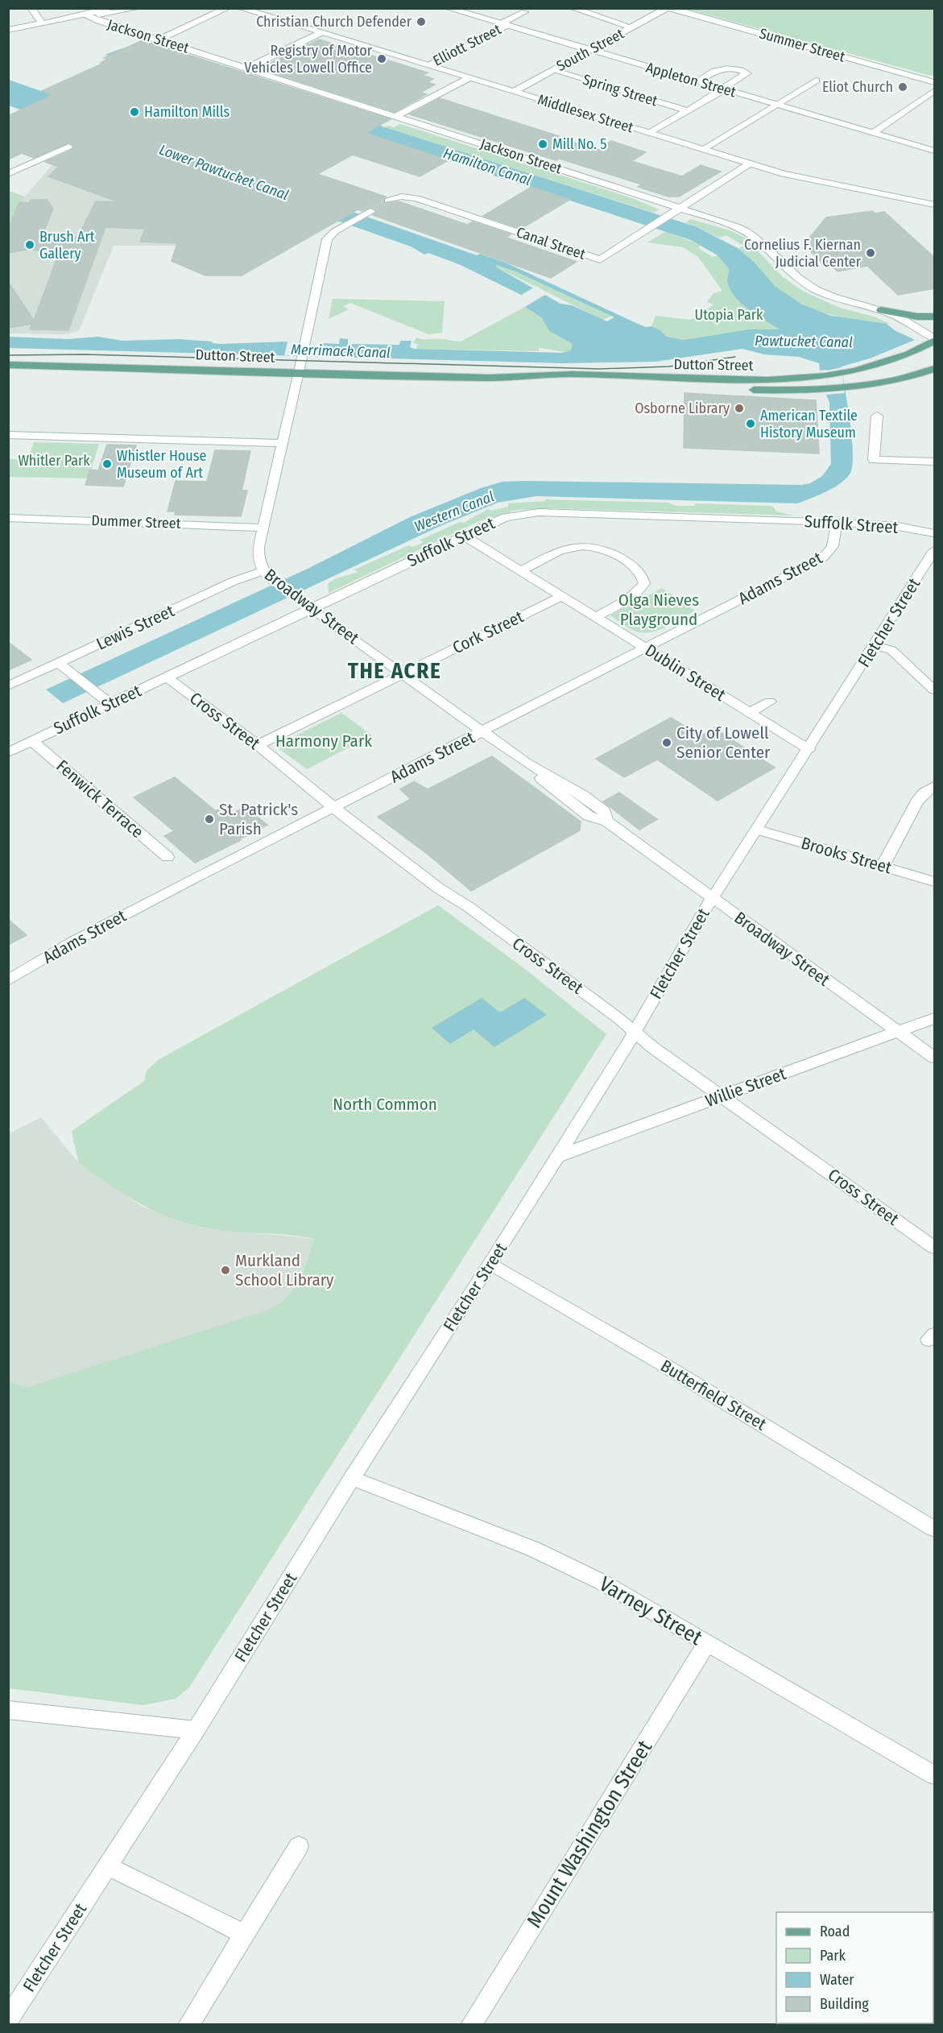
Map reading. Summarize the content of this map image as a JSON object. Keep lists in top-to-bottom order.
{
  "streets": {
    "main road": ["Dutton Street"],
    "street": [
      "Jackson Street",
      "Elliott Street",
      "Summer Street",
      "South Street",
      "Appleton Street",
      "Spring Street",
      "Middlesex Street",
      "Canal Street",
      "Dummer Street",
      "Suffolk Street",
      "Adams Street",
      "Broadway Street",
      "Fletcher Street",
      "Lewis Street",
      "Cork Street",
      "Dublin Street",
      "Cross Street",
      "Fenwick Terrace",
      "Brooks Street",
      "Willie Street",
      "Butterfield Street",
      "Varney Street",
      "Mount Washington Street"
    ]
  },
  "crossings": [
    ["Jackson Street", "Canal Street"],
    ["Jackson Street", "Dutton Street"],
    ["Elliott Street", "Appleton Street"],
    ["Elliott Street", "Middlesex Street"],
    ["Summer Street", "South Street"],
    ["South Street", "Appleton Street"],
    ["South Street", "Spring Street"],
    ["South Street", "Middlesex Street"],
    ["Middlesex Street", "Canal Street"],
    ["Dutton Street", "Broadway Street"],
    ["Dummer Street", "Broadway Street"],
    ["Suffolk Street", "Adams Street"],
    ["Suffolk Street", "Broadway Street"],
    ["Suffolk Street", "Dublin Street"],
    ["Suffolk Street", "Cross Street"],
    ["Suffolk Street", "Fenwick Terrace"],
    ["Adams Street", "Broadway Street"],
    ["Adams Street", "Dublin Street"],
    ["Adams Street", "Cross Street"],
    ["Broadway Street", "Fletcher Street"],
    ["Broadway Street", "Lewis Street"],
    ["Broadway Street", "Cork Street"],
    ["Broadway Street", "Willie Street"],
    ["Fletcher Street", "Dublin Street"],
    ["Fletcher Street", "Cross Street"],
    ["Fletcher Street", "Brooks Street"],
    ["Fletcher Street", "Willie Street"],
    ["Fletcher Street", "Butterfield Street"],
    ["Fletcher Street", "Varney Street"],
    ["Cork Street", "Dublin Street"],
    ["Cork Street", "Cross Street"],
    ["Cross Street", "Willie Street"],
    ["Varney Street", "Mount Washington Street"]
  ],
  "districts": ["THE ACRE"],
  "water": [
    "Hamilton Canal",
    "Lower Pawtucket Canal",
    "Pawtucket Canal",
    "Merrimack Canal",
    "Western Canal"
  ],
  "parks": [
    "Utopia Park",
    "Whitler Park",
    "Olga Nieves Playground",
    "Harmony Park",
    "North Common"
  ],
  "places": [
    "Christian Church Defender",
    "Registry of Motor Vehicles Lowell Office",
    "Eliot Church",
    "Hamilton Mills",
    "Mill No. 5",
    "Brush Art Gallery",
    "Cornelius F. Kiernan Judicial Center",
    "Osborne Library",
    "American Textile History Museum",
    "Whistler House Museum of Art",
    "City of Lowell Senior Center",
    "St. Patrick's Parish",
    "Murkland School Library"
  ],
  "legend": [
    "Road",
    "Park",
    "Water",
    "Building"
  ]
}
